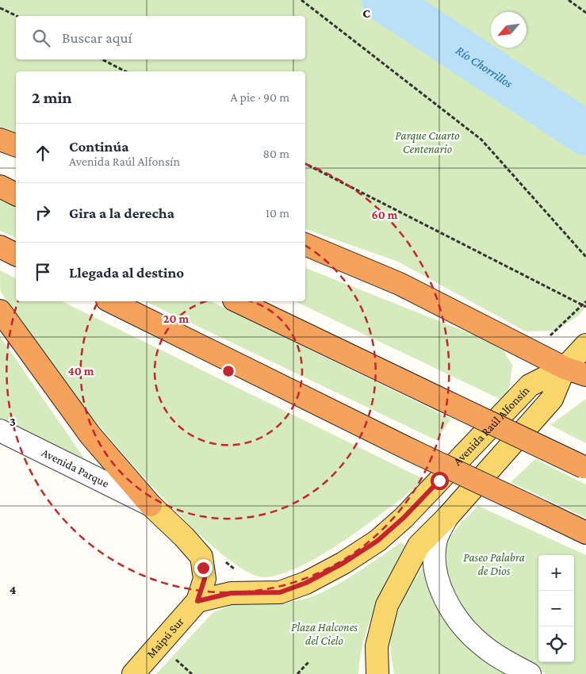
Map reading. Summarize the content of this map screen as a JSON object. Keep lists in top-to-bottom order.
{
  "streets": {
    "main road": ["Avenida Raúl Alfonsín", "Maipú Sur"],
    "street": ["Avenida Parque"]
  },
  "crossings": [
    ["Avenida Raúl Alfonsín", "Maipú Sur"]
  ],
  "water": ["Río Chorrillos"],
  "parks": ["Parque Cuarto Centenario", "Paseo Palabra de Dios", "Plaza Halcones del Cielo"],
  "north": "bottom left",
  "page": {
    "search": "Buscar aquí",
    "heading": ["2 min", "A pie · 90 m"],
    "list": [
      ["Continúa", "Avenida Raúl Alfonsín", "80 m"],
      ["Gira a la derecha", "10 m"],
      "Llegada al destino"
    ],
    "map_buttons": ["+", "−"]
  },
  "grid": {
    "columns": ["C"],
    "rows": ["3", "4"]
  },
  "rings": ["60 m", "20 m", "40 m"]
}
